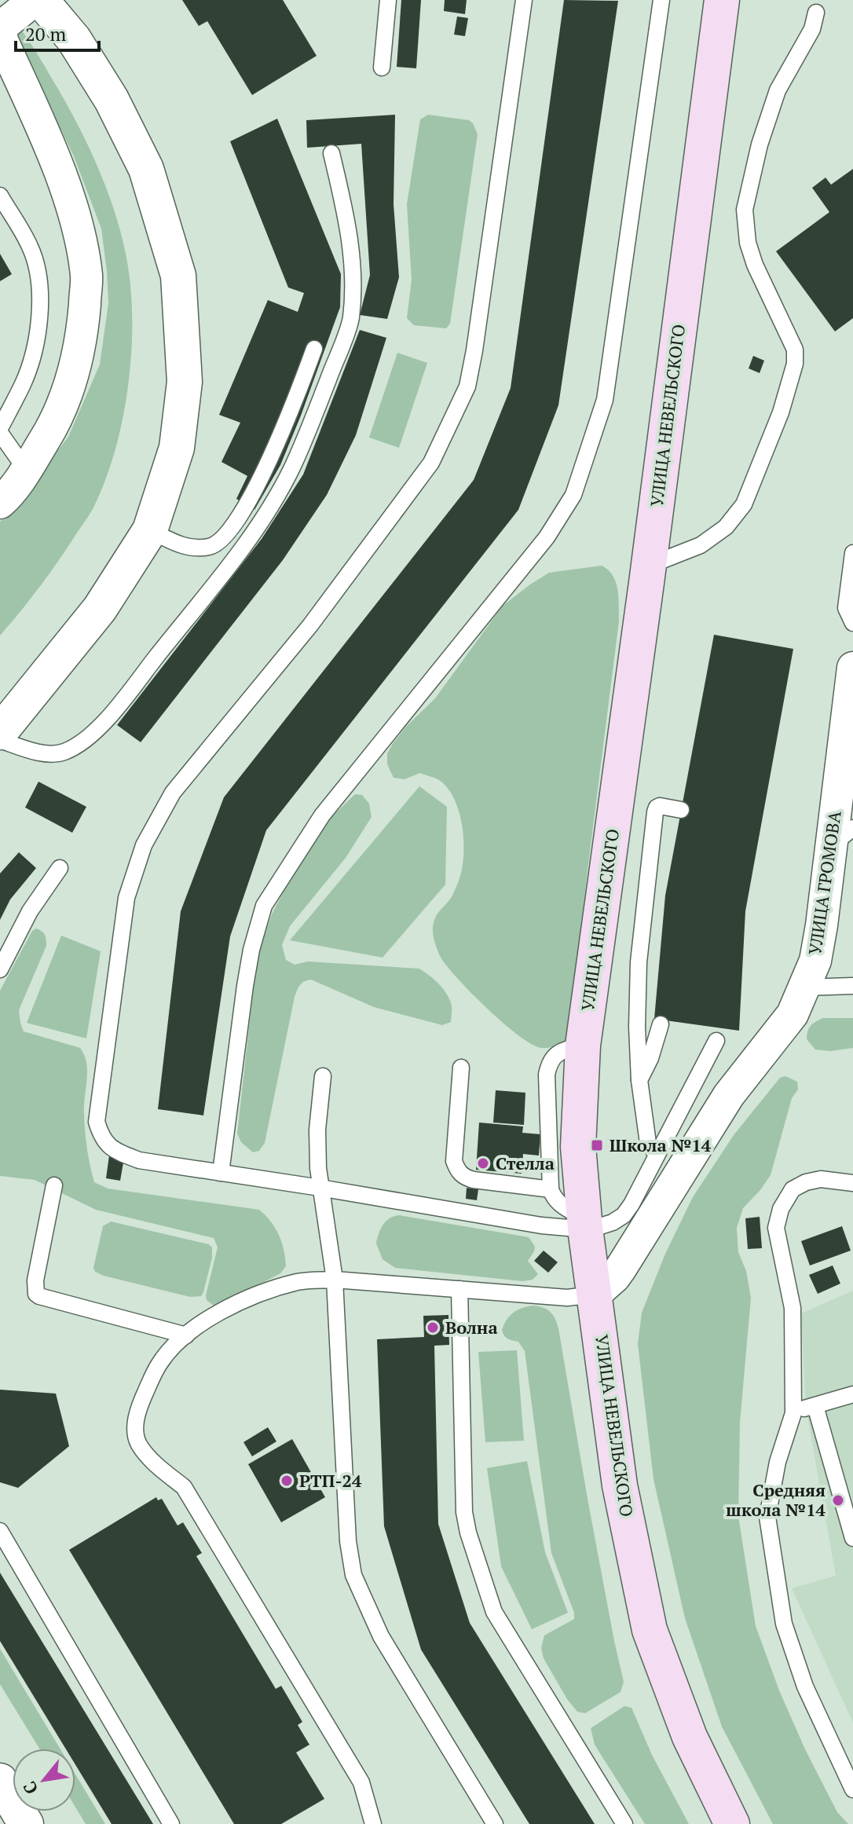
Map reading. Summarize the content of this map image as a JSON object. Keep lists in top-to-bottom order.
{
  "streets": {
    "main road": ["УЛИЦА НЕВЕЛЬСКОГО"],
    "street": ["УЛИЦА ГРОМОВА"]
  },
  "crossings": [
    ["УЛИЦА НЕВЕЛЬСКОГО", "УЛИЦА ГРОМОВА"]
  ],
  "places": {
    "transit": ["Школа №14"],
    "other": [
      "Стелла",
      "Волна",
      "РТП-24",
      "Средняя школа №14"
    ]
  },
  "scale_bar": "20 m",
  "north": "bottom left"
}
